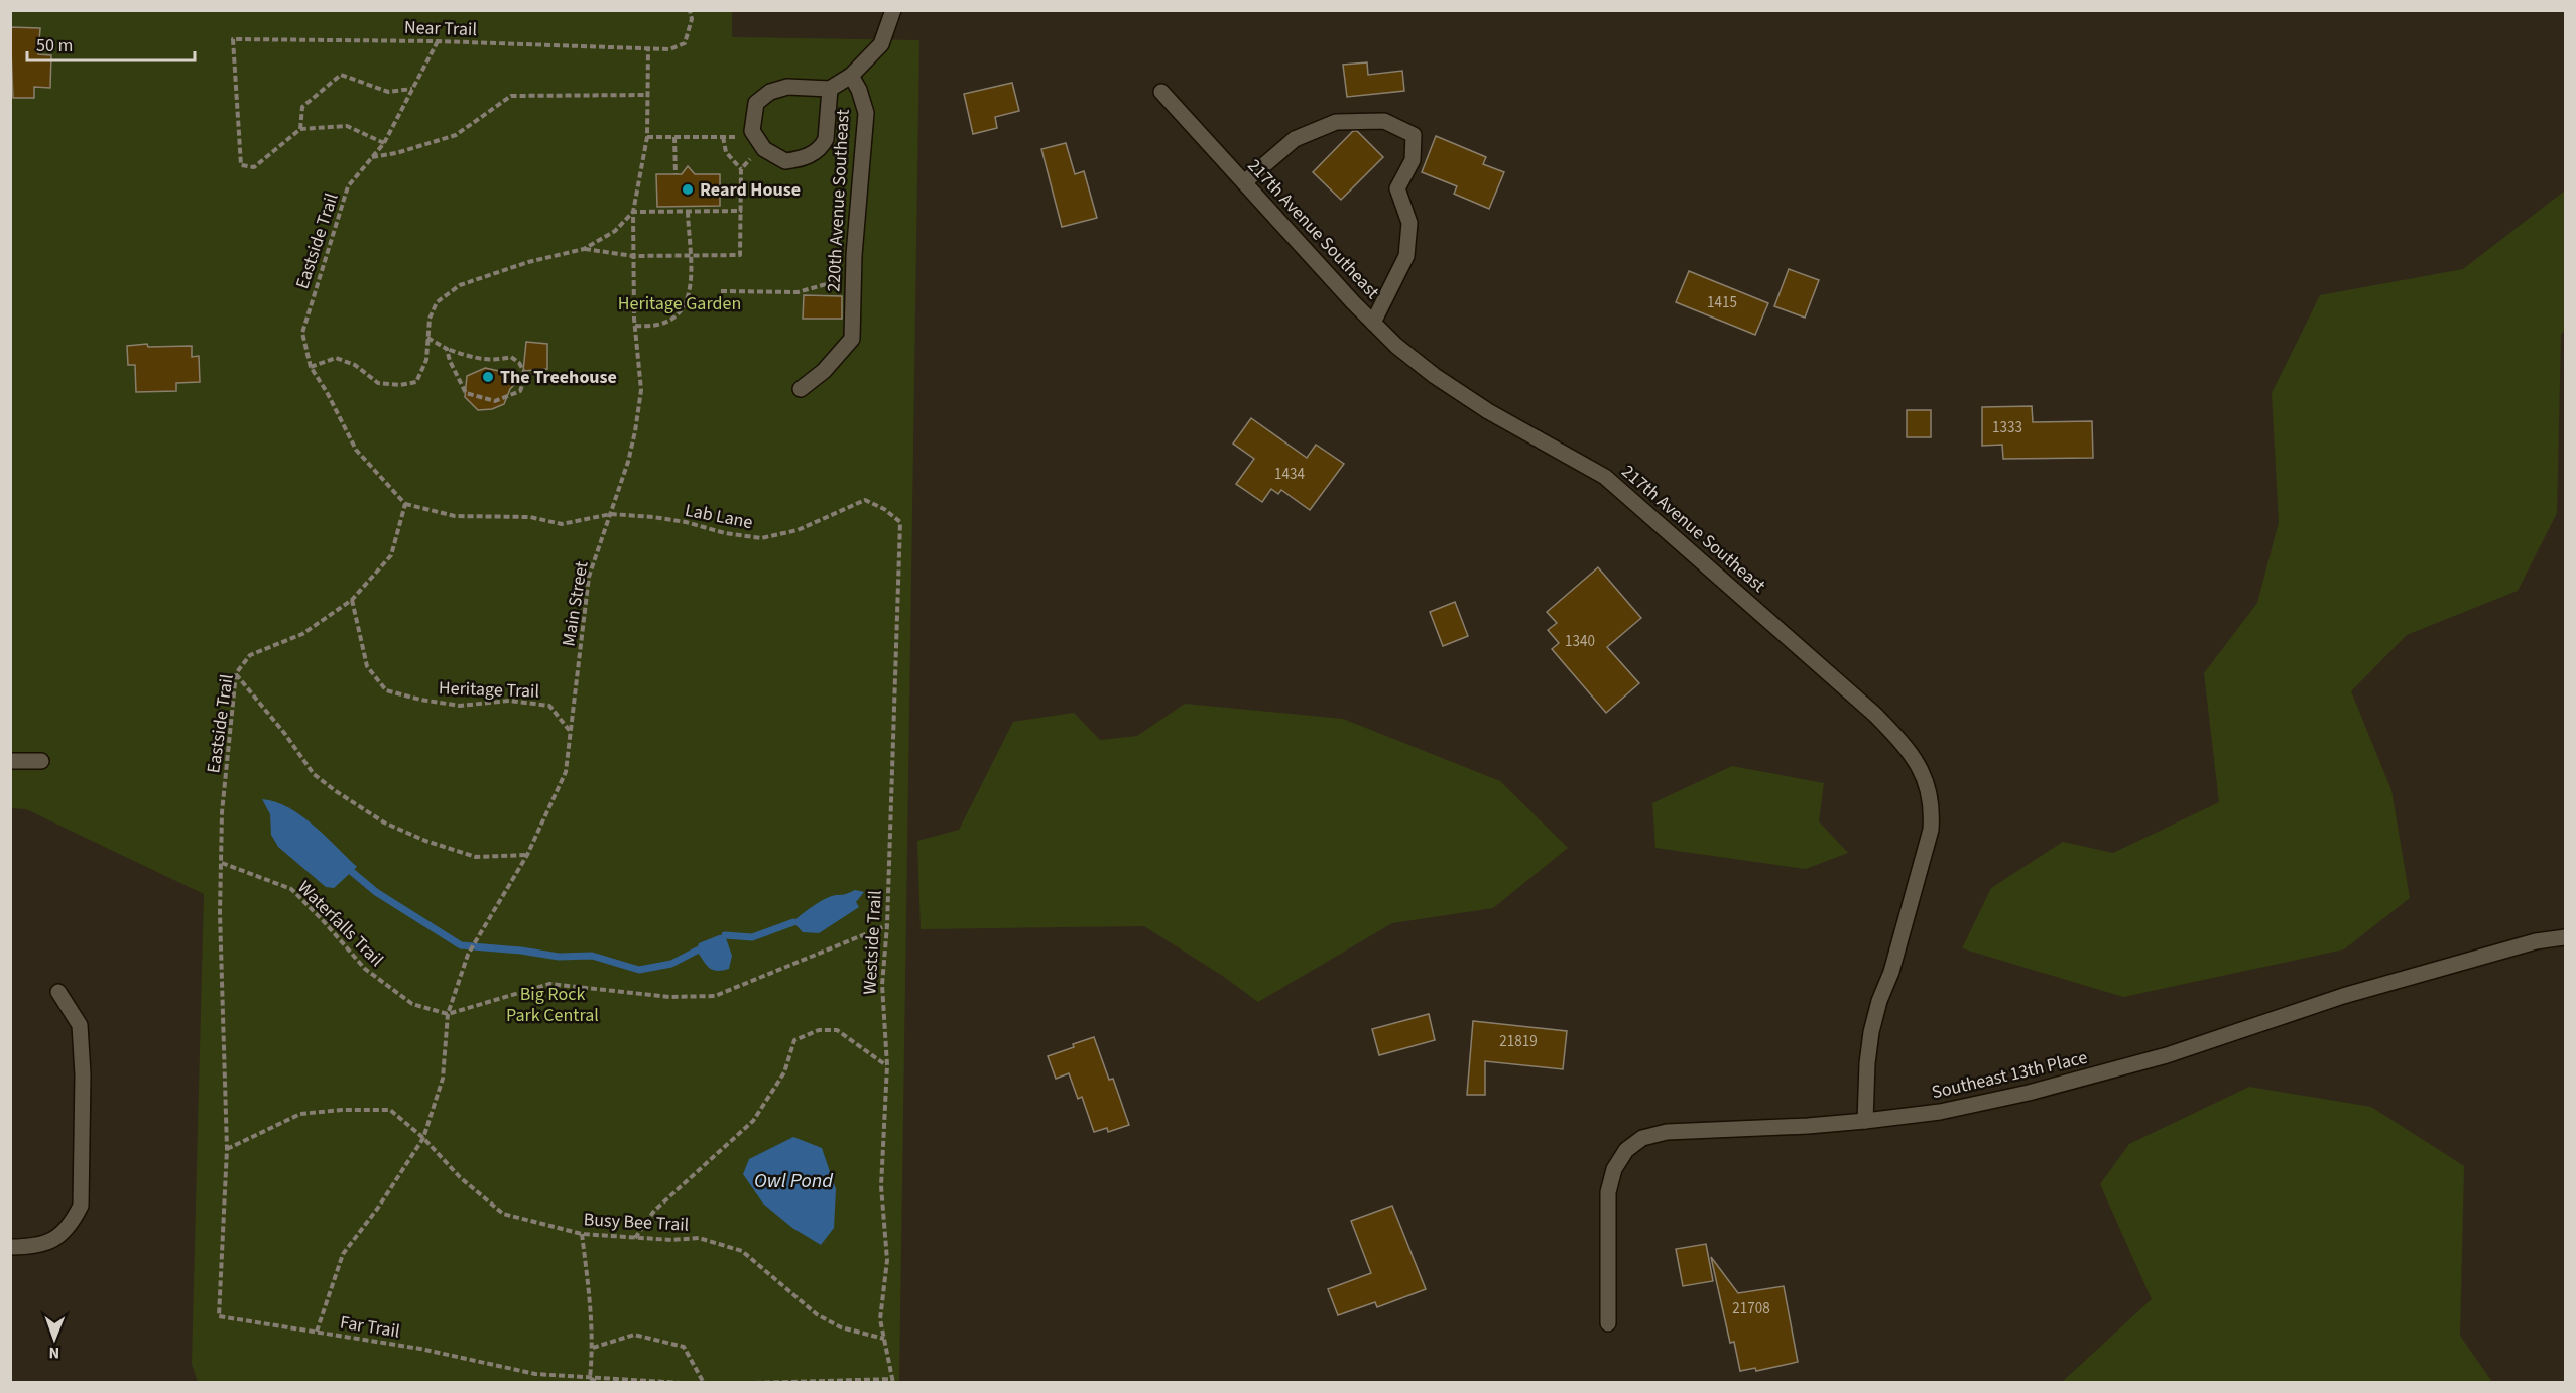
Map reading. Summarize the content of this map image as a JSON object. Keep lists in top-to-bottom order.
{
  "streets": {
    "street": ["220th Avenue Southeast", "217th Avenue Southeast", "Southeast 13th Place"],
    "path": [
      "Near Trail",
      "Eastside Trail",
      "Lab Lane",
      "Main Street",
      "Heritage Trail",
      "Waterfalls Trail",
      "Westside Trail",
      "Busy Bee Trail",
      "Far Trail"
    ]
  },
  "crossings": [
    ["Near Trail", "Eastside Trail"],
    ["Near Trail", "Main Street"],
    ["217th Avenue Southeast", "Southeast 13th Place"],
    ["Eastside Trail", "Lab Lane"],
    ["Eastside Trail", "Heritage Trail"],
    ["Eastside Trail", "Waterfalls Trail"],
    ["Eastside Trail", "Busy Bee Trail"],
    ["Eastside Trail", "Far Trail"],
    ["Lab Lane", "Main Street"],
    ["Lab Lane", "Westside Trail"],
    ["Main Street", "Heritage Trail"],
    ["Main Street", "Waterfalls Trail"],
    ["Main Street", "Busy Bee Trail"],
    ["Main Street", "Far Trail"],
    ["Westside Trail", "Busy Bee Trail"],
    ["Busy Bee Trail", "Far Trail"]
  ],
  "water": ["Owl Pond"],
  "parks": ["Heritage Garden", "Big Rock Park Central"],
  "places": ["Reard House", "The Treehouse"],
  "house_numbers": [
    "1415",
    "1333",
    "1434",
    "1340",
    "21819",
    "21708"
  ],
  "scale_bar": "50 m",
  "north": "bottom"
}
